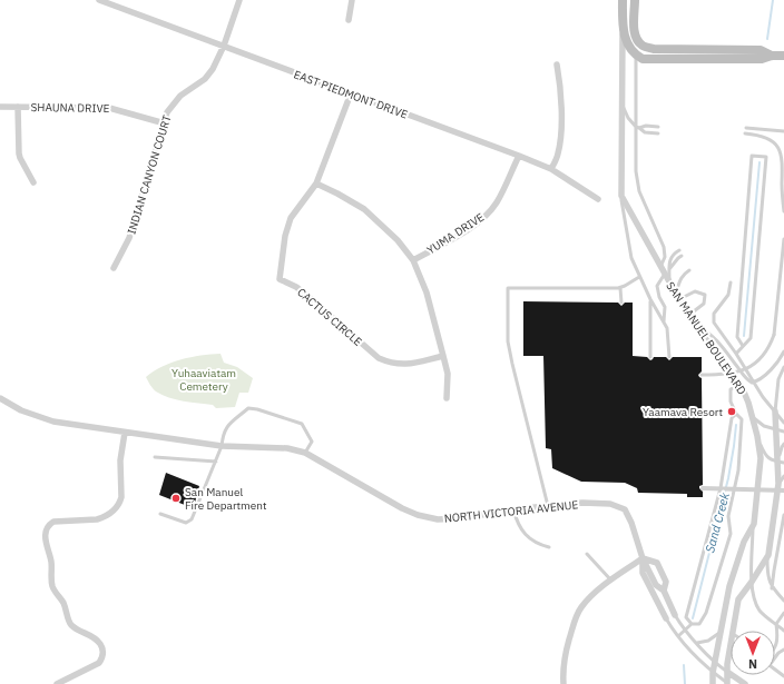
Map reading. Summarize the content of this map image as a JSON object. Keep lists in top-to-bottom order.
{
  "streets": {
    "street": [
      "EAST PIEDMONT DRIVE",
      "SHAUNA DRIVE",
      "INDIAN CANYON COURT",
      "YUMA DRIVE",
      "CACTUS CIRCLE",
      "SAN MANUEL BOULEVARD",
      "NORTH VICTORIA AVENUE"
    ]
  },
  "crossings": [
    ["EAST PIEDMONT DRIVE", "INDIAN CANYON COURT"],
    ["EAST PIEDMONT DRIVE", "YUMA DRIVE"],
    ["EAST PIEDMONT DRIVE", "CACTUS CIRCLE"],
    ["SHAUNA DRIVE", "INDIAN CANYON COURT"]
  ],
  "water": ["Sand Creek"],
  "parks": ["Yuhaaviatam Cemetery"],
  "places": ["Yaamava Resort", "San Manuel Fire Department"],
  "north": "bottom"
}
